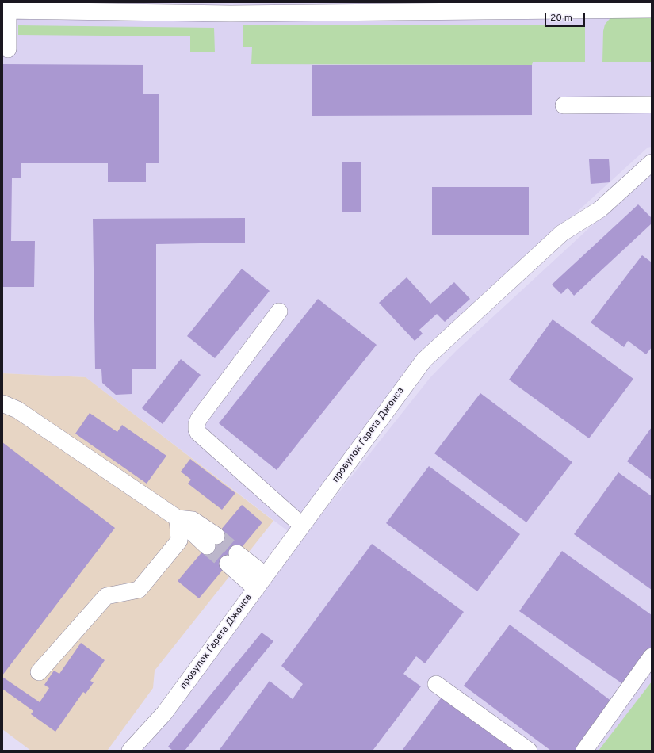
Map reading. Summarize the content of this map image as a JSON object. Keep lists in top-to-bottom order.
{
  "streets": {
    "street": ["провулок Ґарета Джонса"]
  },
  "scale_bar": "20 m"
}
